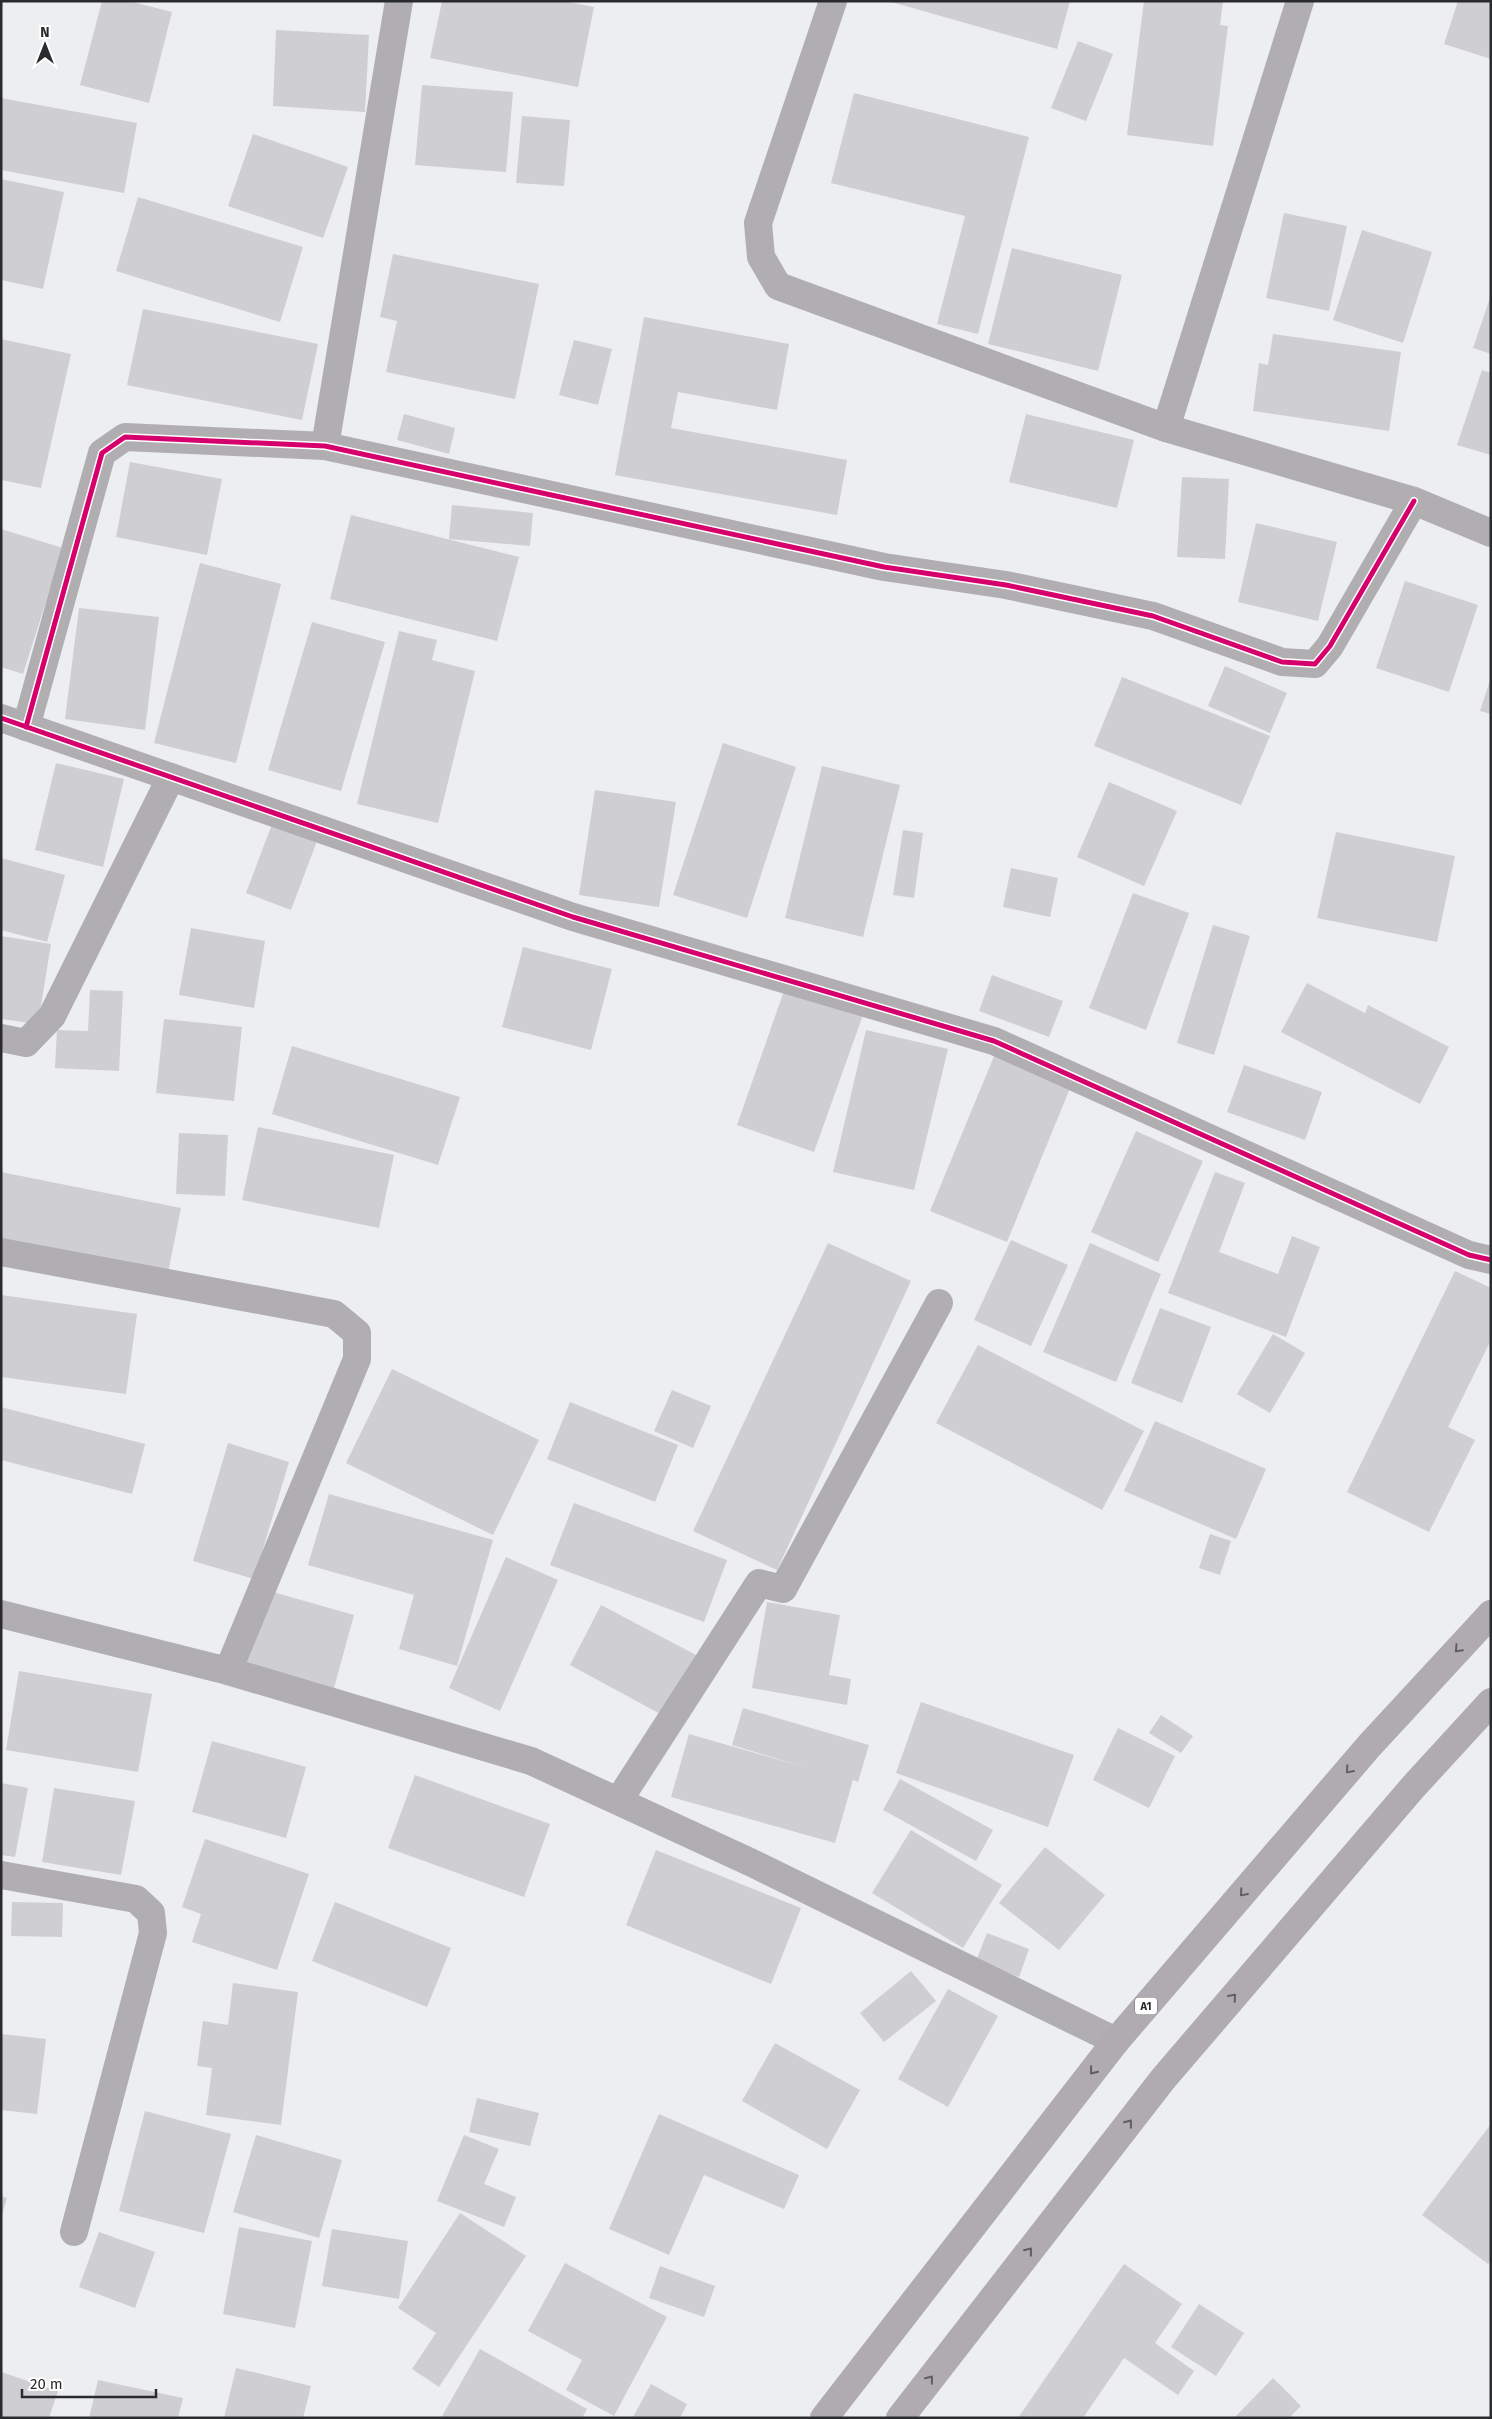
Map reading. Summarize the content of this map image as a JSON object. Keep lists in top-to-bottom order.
{
  "streets": {
    "highway": ["A1"]
  },
  "scale_bar": "20 m",
  "north": "top"
}
